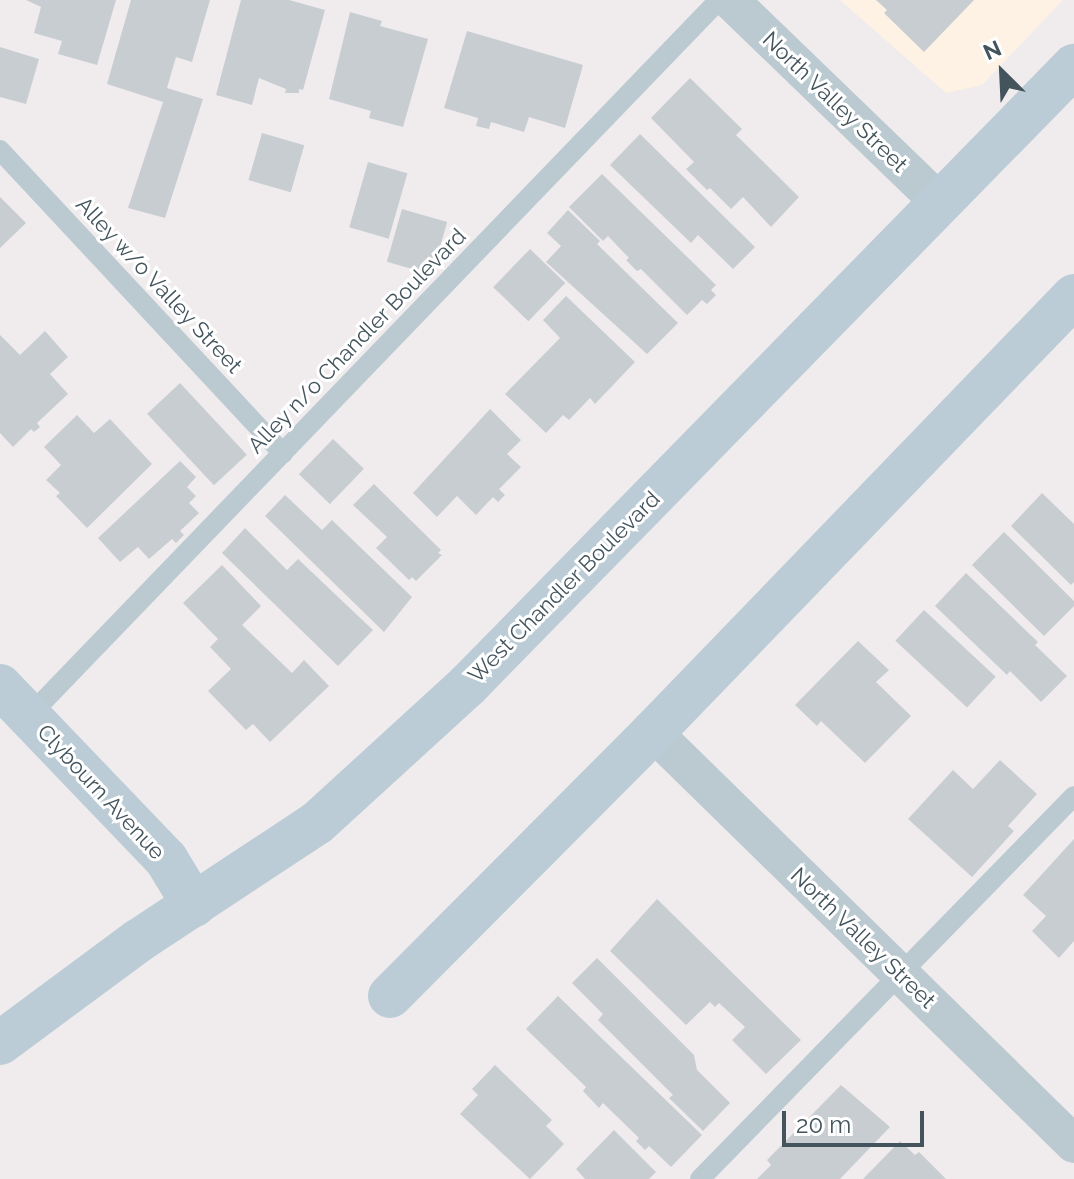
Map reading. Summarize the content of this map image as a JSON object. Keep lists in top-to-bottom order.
{
  "streets": {
    "main road": ["West Chandler Boulevard", "Clybourn Avenue"],
    "street": ["North Valley Street"],
    "lane": ["Alley w/o Valley Street", "Alley n/o Chandler Boulevard"]
  },
  "crossings": [
    ["North Valley Street", "West Chandler Boulevard"],
    ["Alley w/o Valley Street", "Alley n/o Chandler Boulevard"],
    ["Alley n/o Chandler Boulevard", "Clybourn Avenue"],
    ["West Chandler Boulevard", "Clybourn Avenue"]
  ],
  "scale_bar": "20 m",
  "north": "top left"
}
